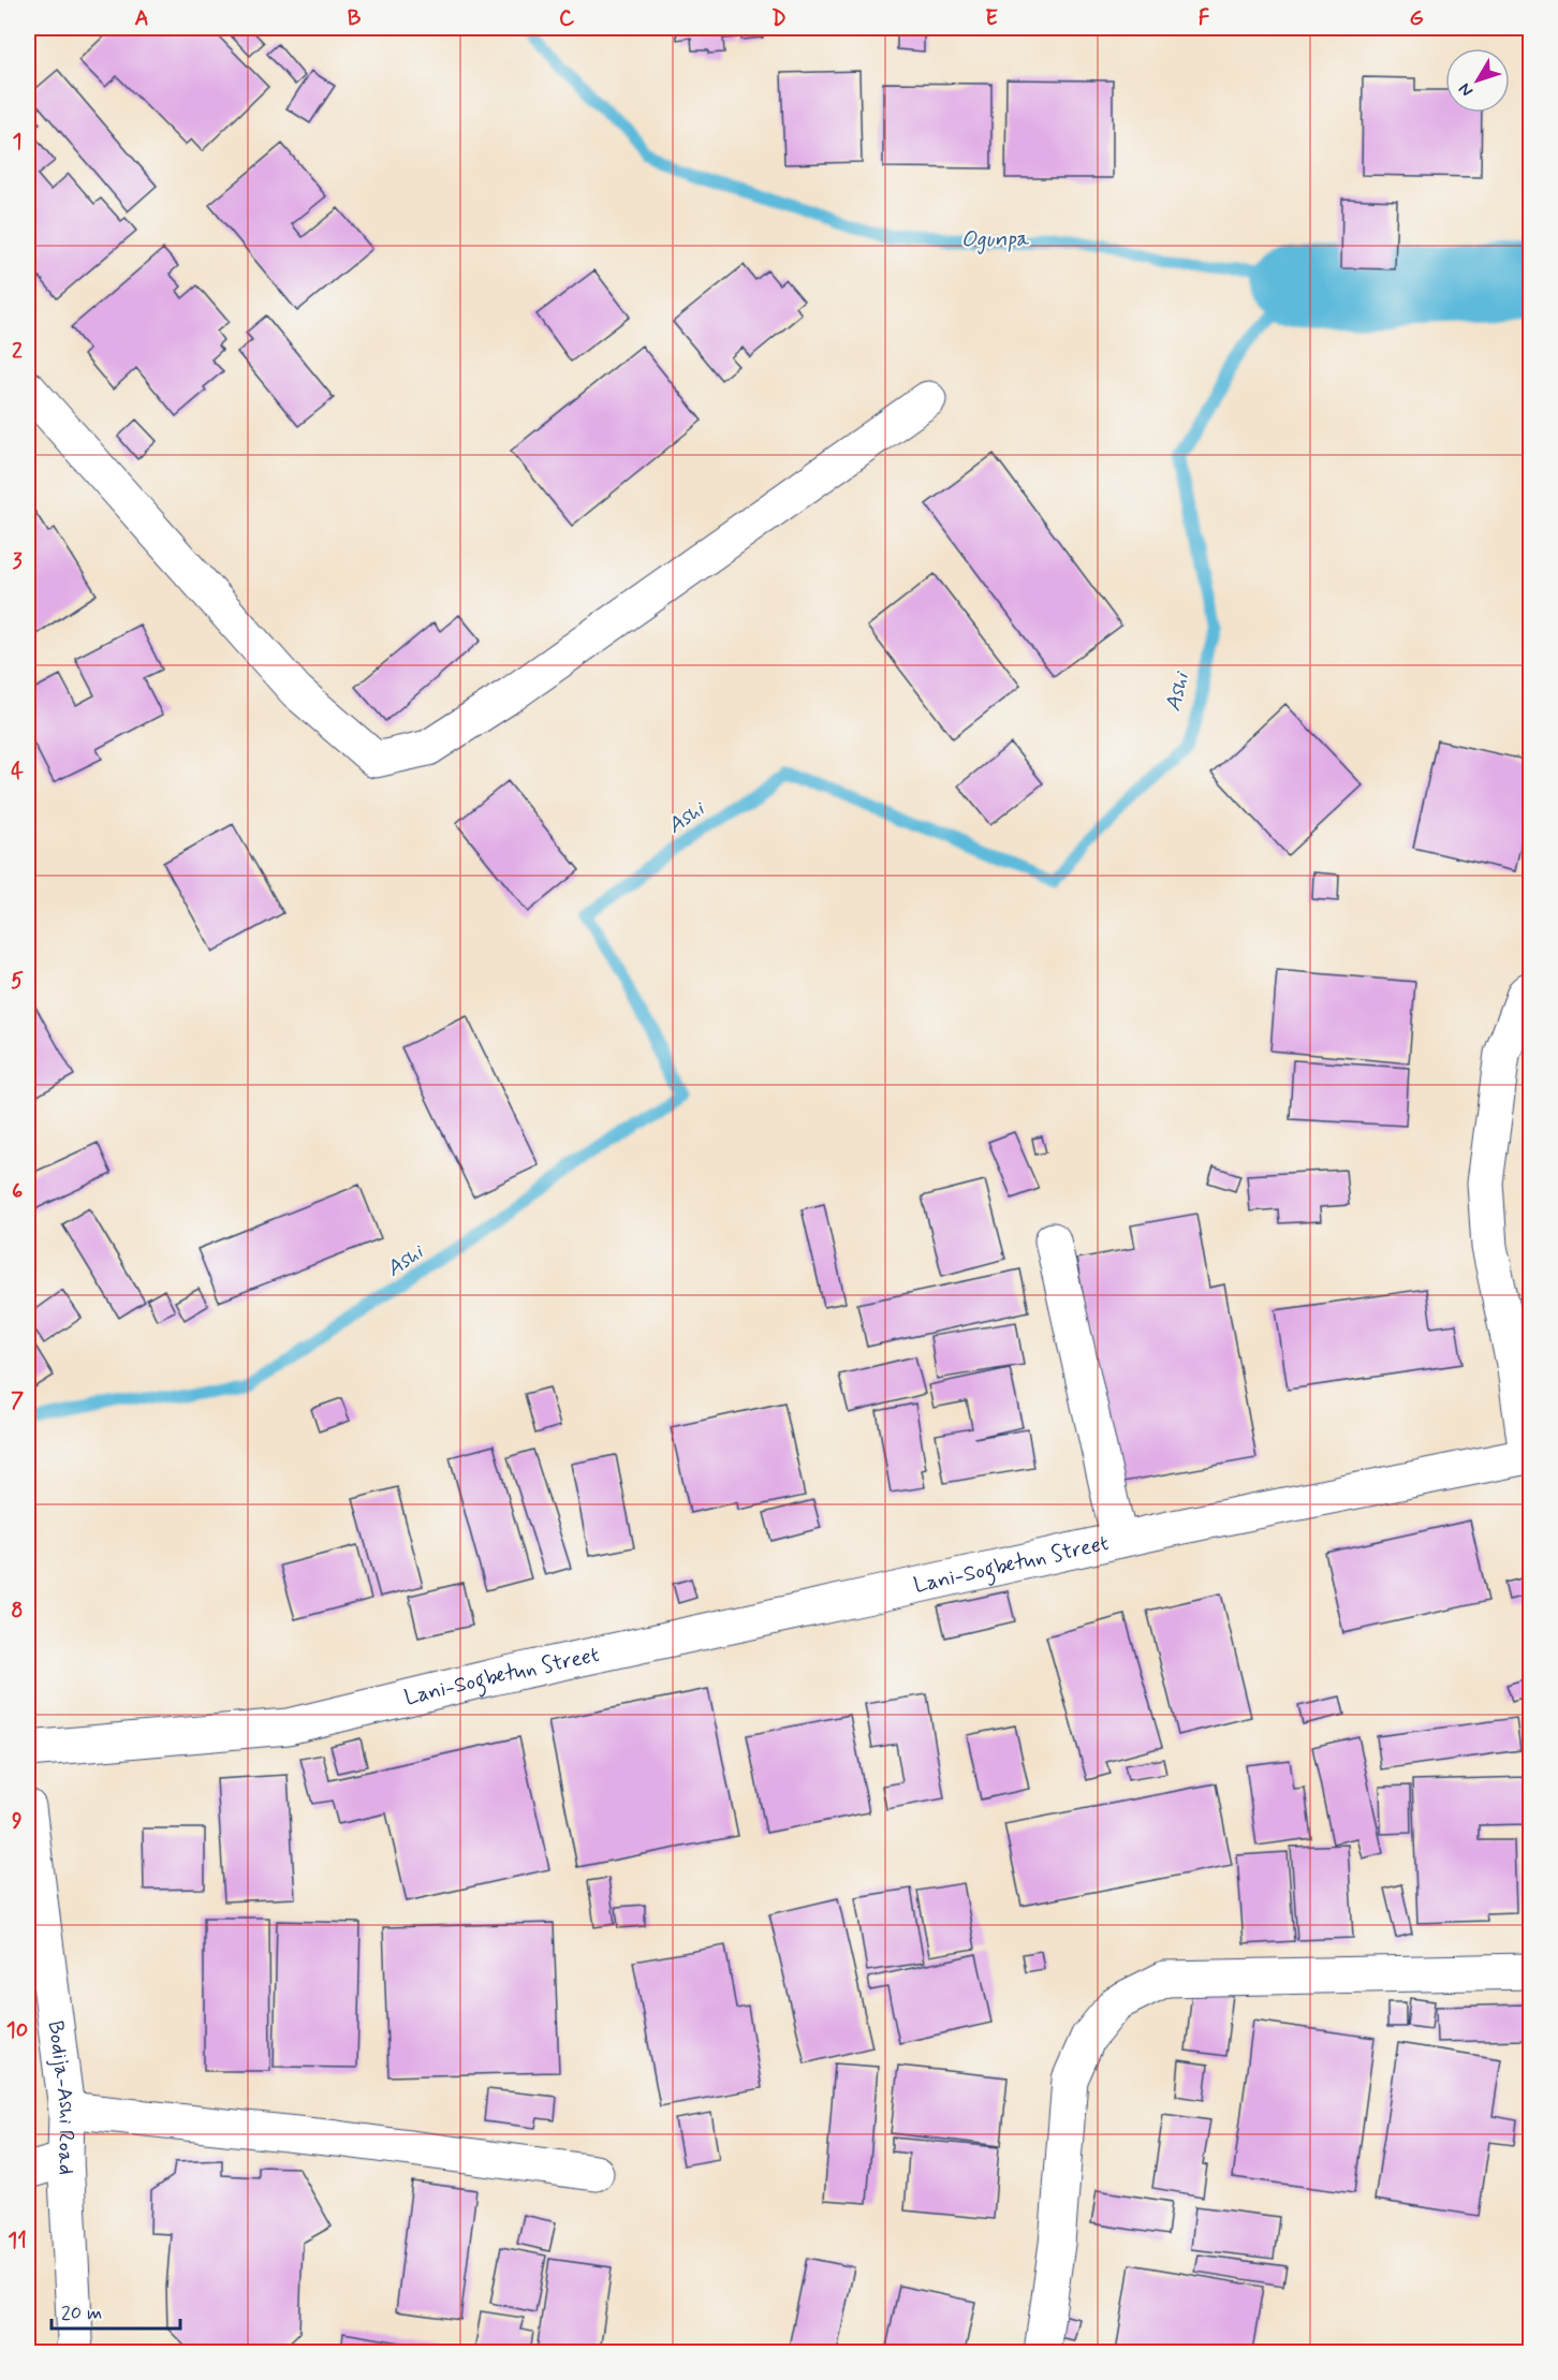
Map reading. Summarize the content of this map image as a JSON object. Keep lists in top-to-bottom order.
{
  "streets": {
    "street": ["Lani-Sogbetun Street", "Bodija-Ashi Road"]
  },
  "water": ["Ogunpa", "Ashi"],
  "scale_bar": "20 m",
  "north": "bottom left",
  "grid": {
    "columns": [
      "A",
      "B",
      "C",
      "D",
      "E",
      "F",
      "G"
    ],
    "rows": [
      "1",
      "2",
      "3",
      "4",
      "5",
      "6",
      "7",
      "8",
      "9",
      "10",
      "11"
    ]
  }
}
